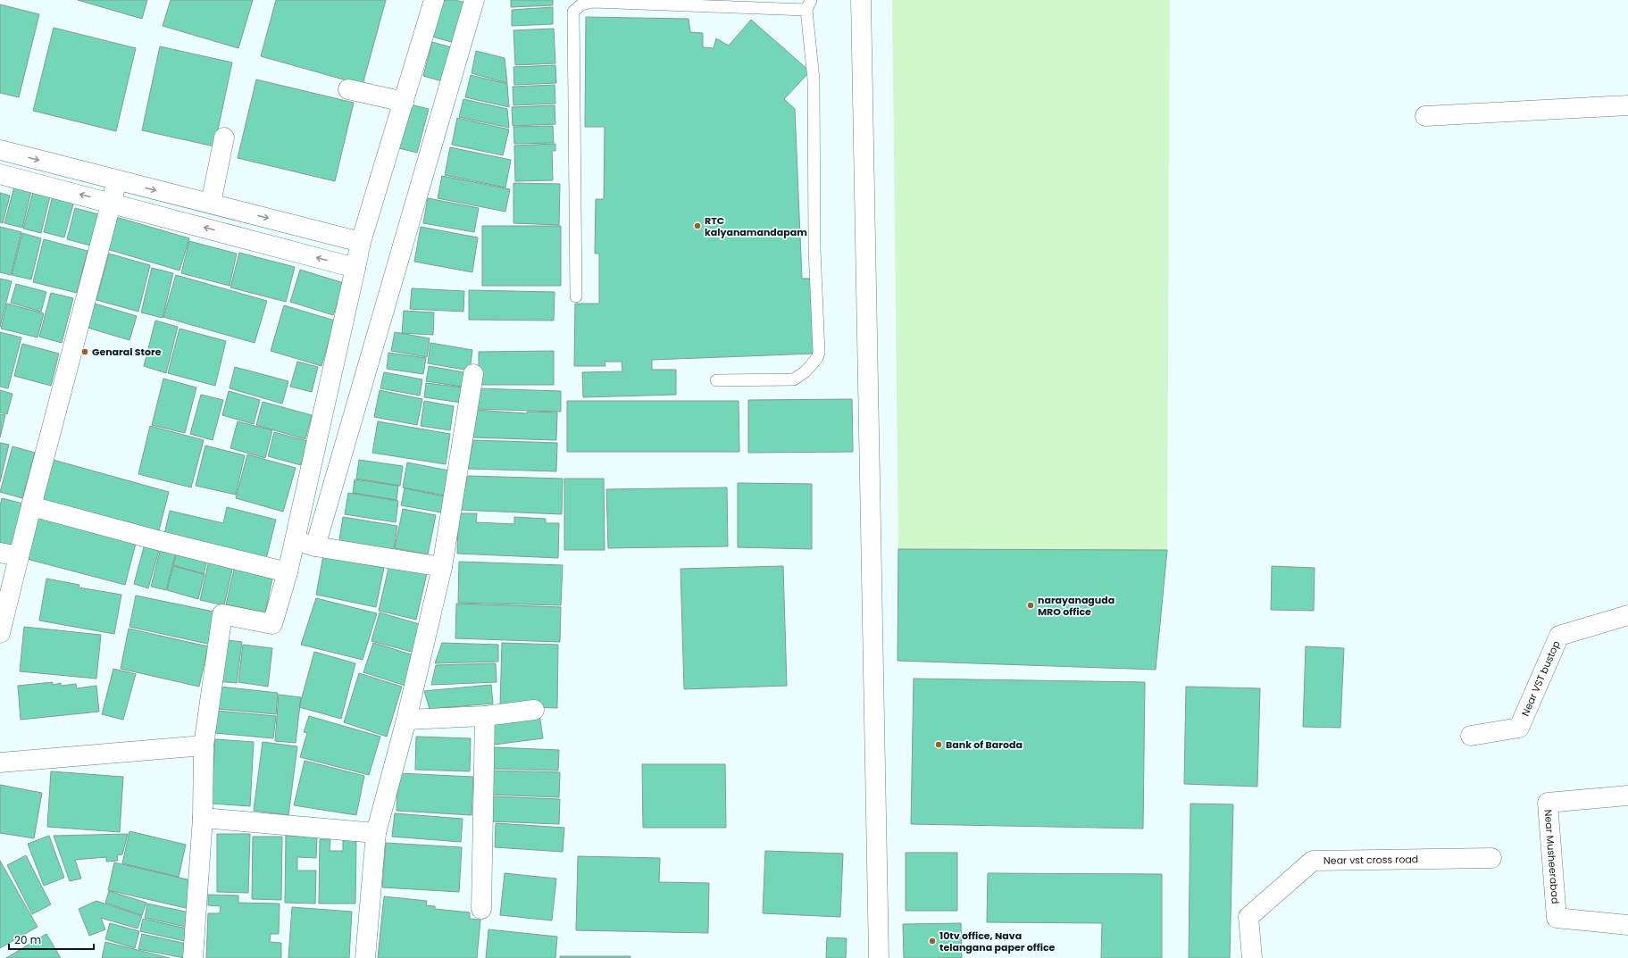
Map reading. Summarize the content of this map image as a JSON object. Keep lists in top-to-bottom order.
{
  "streets": {
    "street": ["Near VST bustop", "Near Musheerabad", "Near vst cross road"]
  },
  "places": [
    "RTC kalyanamandapam",
    "Genaral Store",
    "narayanaguda MRO office",
    "Bank of Baroda",
    "10tv office, Nava telangana paper office"
  ],
  "scale_bar": "20 m"
}
